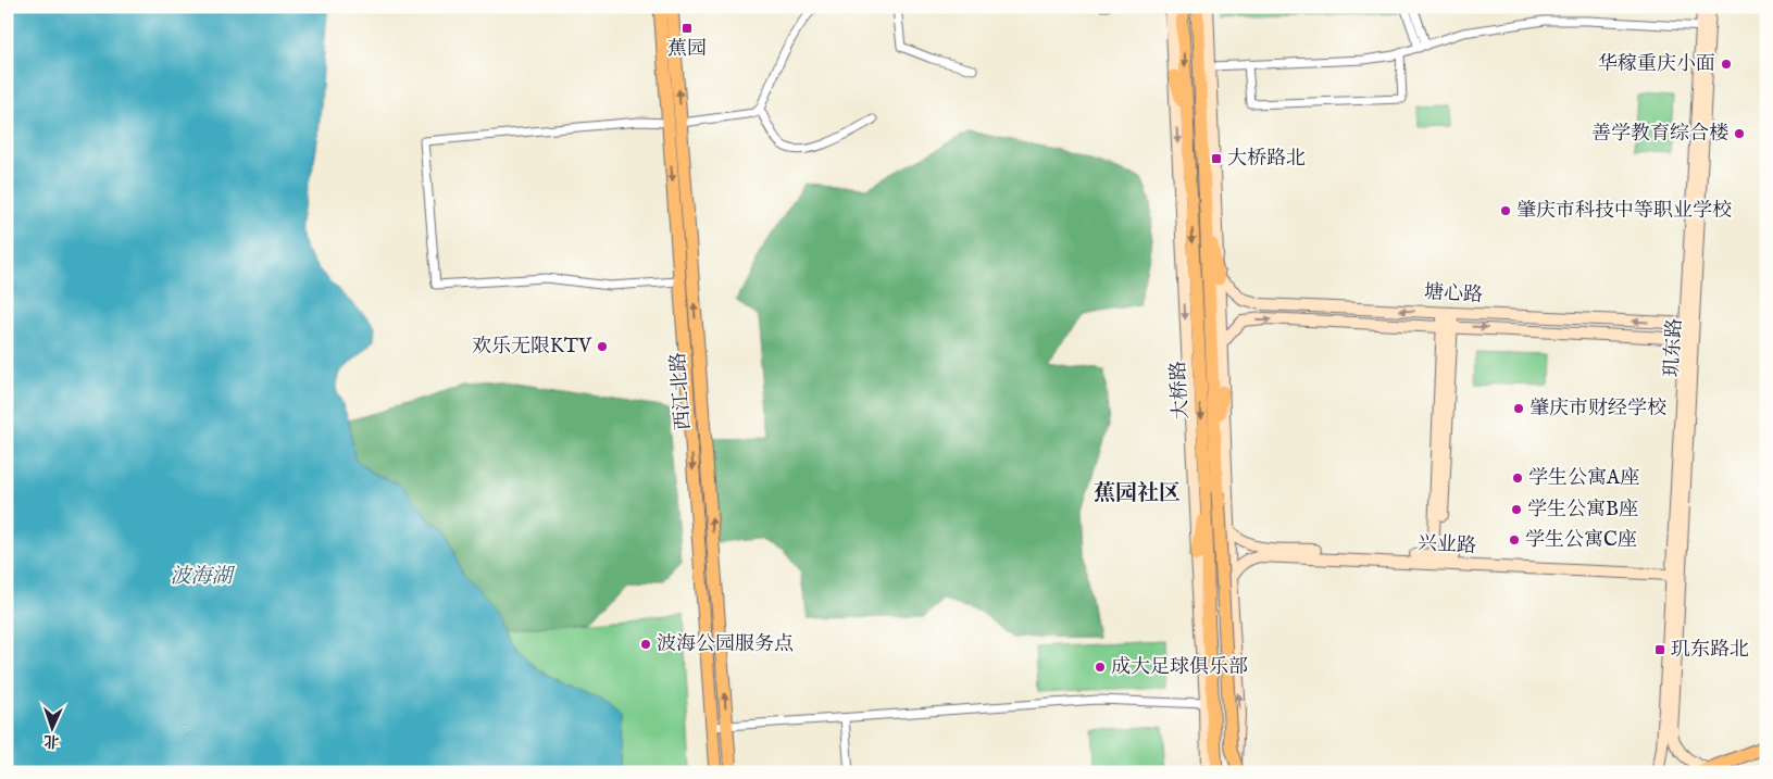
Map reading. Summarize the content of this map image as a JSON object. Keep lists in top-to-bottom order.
{
  "streets": {
    "main road": ["大桥路", "西江北路"],
    "street": ["塘心路", "玑东路", "兴业路"]
  },
  "crossings": [
    ["塘心路", "玑东路"],
    ["玑东路", "兴业路"]
  ],
  "districts": ["蕉园社区"],
  "water": ["波海湖"],
  "places": {
    "transit": ["蕉园", "大桥路北", "玑东路北"],
    "other": [
      "华稼重庆小面",
      "善学教育综合楼",
      "肇庆市科技中等职业学校",
      "欢乐无限KTV",
      "肇庆市财经学校",
      "学生公寓A座",
      "学生公寓B座",
      "学生公寓C座",
      "波海公园服务点",
      "成大足球俱乐部"
    ]
  },
  "north": "bottom"
}
